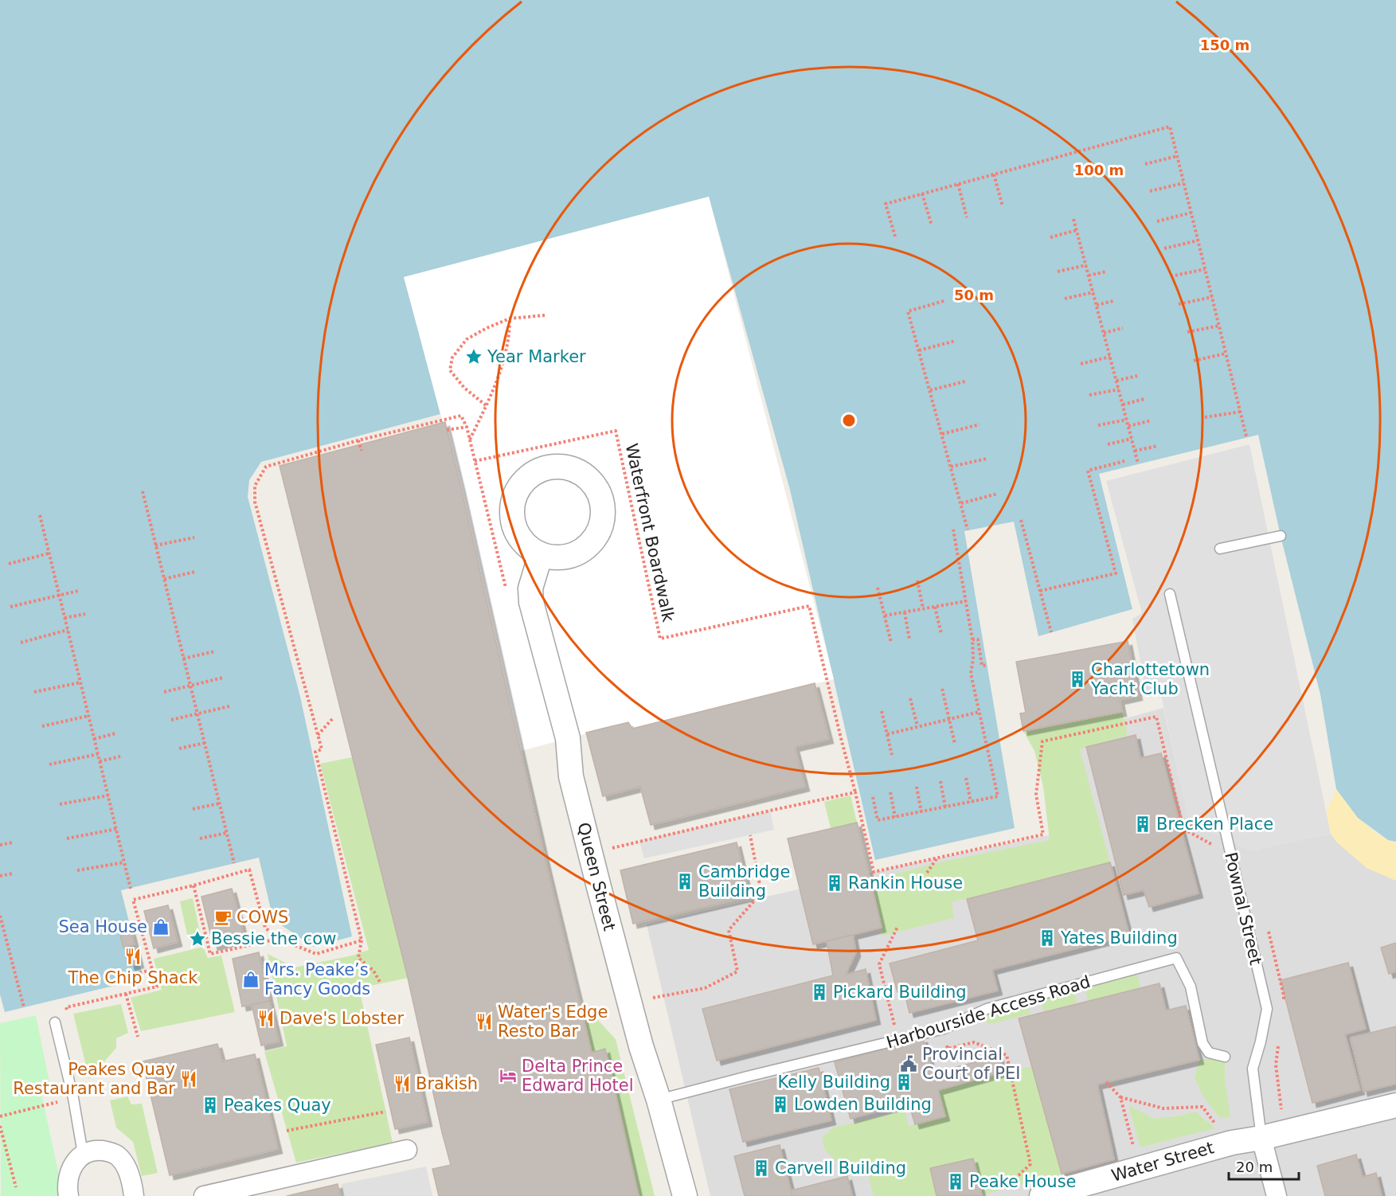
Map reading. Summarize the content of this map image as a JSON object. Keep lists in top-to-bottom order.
{
  "streets": {
    "street": ["Queen Street", "Pownal Street", "Water Street"],
    "lane": ["Harbourside Access Road"],
    "path": ["Waterfront Boardwalk"]
  },
  "crossings": [
    ["Queen Street", "Harbourside Access Road"],
    ["Pownal Street", "Water Street"]
  ],
  "places": {
    "place": ["Year Marker", "Bessie the cow"],
    "building": [
      "Charlottetown Yacht Club",
      "Brecken Place",
      "Cambridge Building",
      "Rankin House",
      "Yates Building",
      "Pickard Building",
      "Kelly Building",
      "Lowden Building",
      "Peakes Quay",
      "Carvell Building",
      "Peake House"
    ],
    "cafe": ["COWS"],
    "shop": ["Sea House", "Mrs. Peake’s Fancy Goods"],
    "restaurant": [
      "The Chip Shack",
      "Dave's Lobster",
      "Water's Edge Resto Bar",
      "Peakes Quay Restaurant and Bar",
      "Brakish"
    ],
    "public building": ["Provincial Court of PEI"],
    "hotel": ["Delta Prince Edward Hotel"]
  },
  "scale_bar": "20 m",
  "rings": ["150 m", "100 m", "50 m"]
}
